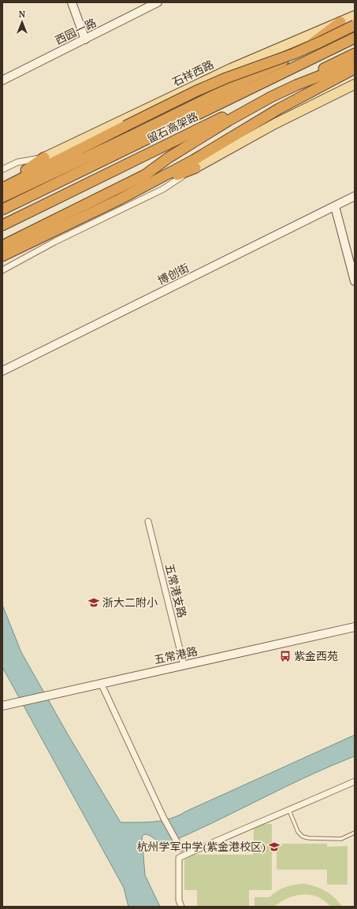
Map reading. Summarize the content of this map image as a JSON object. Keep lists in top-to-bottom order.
{
  "streets": {
    "highway": ["留石高架路"],
    "main road": ["石祥西路"],
    "street": [
      "西园一路",
      "博创街",
      "五常港支路",
      "五常港路"
    ]
  },
  "crossings": [
    ["五常港支路", "五常港路"]
  ],
  "places": {
    "school or university": ["浙大二附小", "杭州学军中学(紫金港校区)"],
    "bus stop": ["紫金西苑"]
  },
  "north": "top"
}
